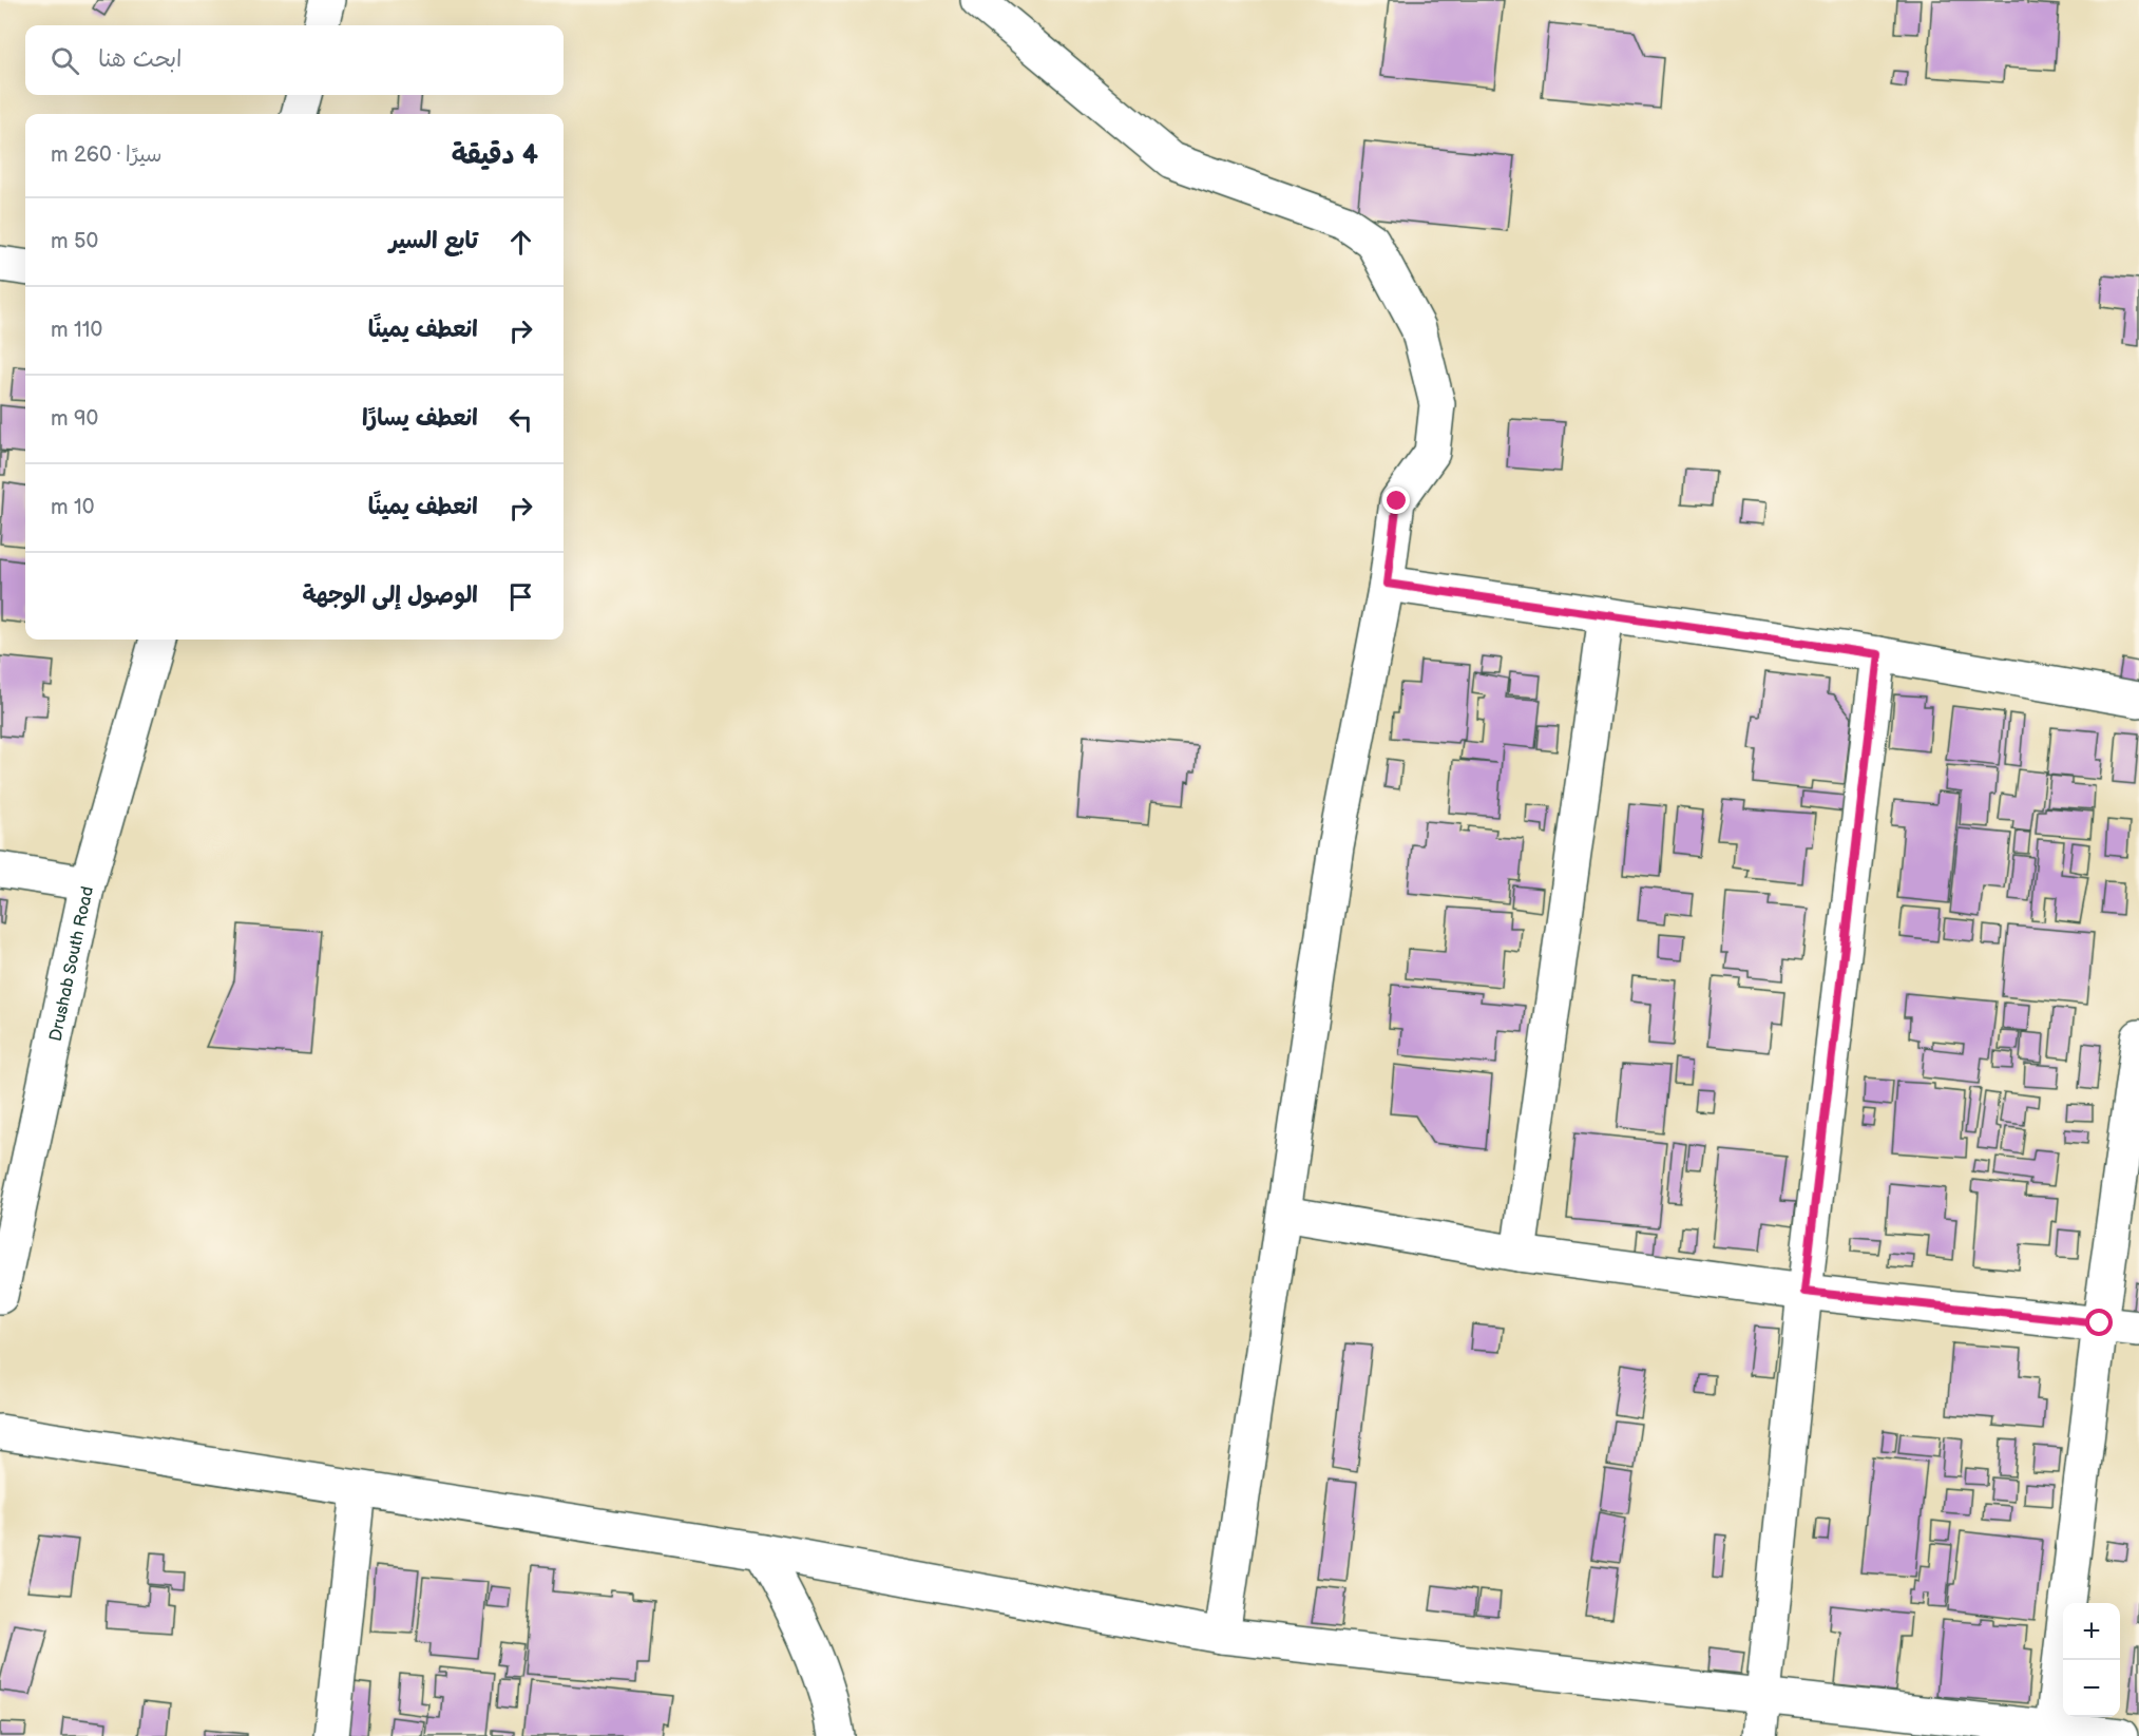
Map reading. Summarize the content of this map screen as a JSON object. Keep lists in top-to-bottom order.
{
  "streets": {
    "street": ["Drushab South Road"]
  },
  "page": {
    "search": "ابحث هنا",
    "heading": ["4 دقيقة", "سيرًا · 260 m"],
    "list": [
      ["تابع السير", "50 m"],
      ["انعطف يمينًا", "110 m"],
      ["انعطف يسارًا", "90 m"],
      ["انعطف يمينًا", "10 m"],
      "الوصول إلى الوجهة"
    ],
    "map_buttons": ["+", "−"]
  }
}
